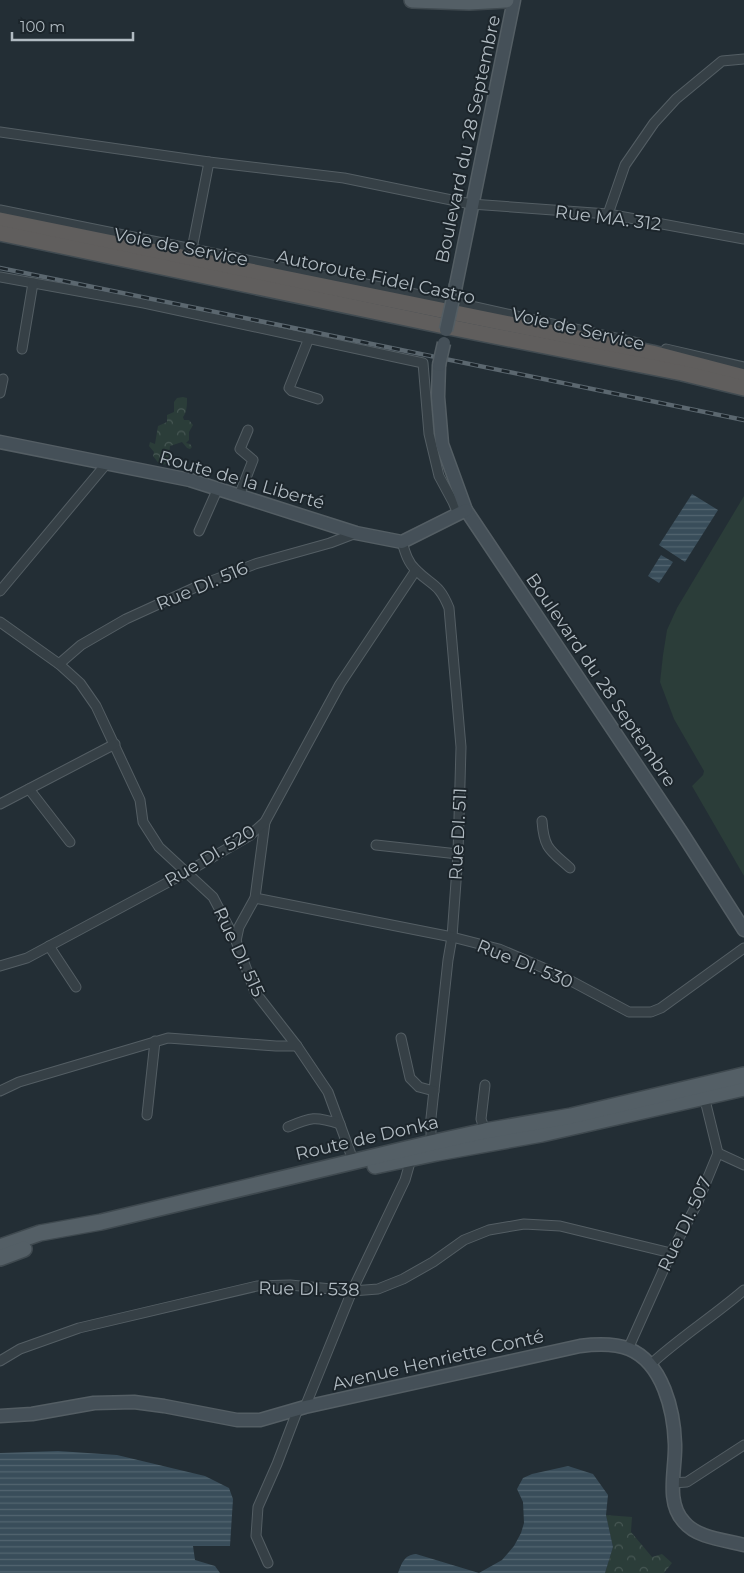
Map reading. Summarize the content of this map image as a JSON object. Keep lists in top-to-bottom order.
{
  "streets": {
    "highway": ["Autoroute Fidel Castro"],
    "main road": [
      "Boulevard du 28 Septembre",
      "Route de la Liberté",
      "Route de Donka",
      "Avenue Henriette Conté"
    ],
    "street": [
      "Rue MA. 312",
      "Voie de Service",
      "Rue DI. 516",
      "Rue DI. 511",
      "Rue DI. 520",
      "Rue DI. 515",
      "Rue DI. 530",
      "Rue DI. 507",
      "Rue DI. 538"
    ]
  },
  "crossings": [
    ["Boulevard du 28 Septembre", "Rue MA. 312"],
    ["Route de la Liberté", "Rue DI. 516"],
    ["Route de la Liberté", "Rue DI. 511"],
    ["Rue DI. 516", "Rue DI. 515"],
    ["Rue DI. 511", "Rue DI. 520"],
    ["Rue DI. 511", "Rue DI. 530"],
    ["Rue DI. 511", "Route de Donka"],
    ["Rue DI. 520", "Rue DI. 515"],
    ["Rue DI. 515", "Route de Donka"],
    ["Rue DI. 507", "Rue DI. 538"],
    ["Rue DI. 507", "Avenue Henriette Conté"]
  ],
  "scale_bar": "100 m"
}
